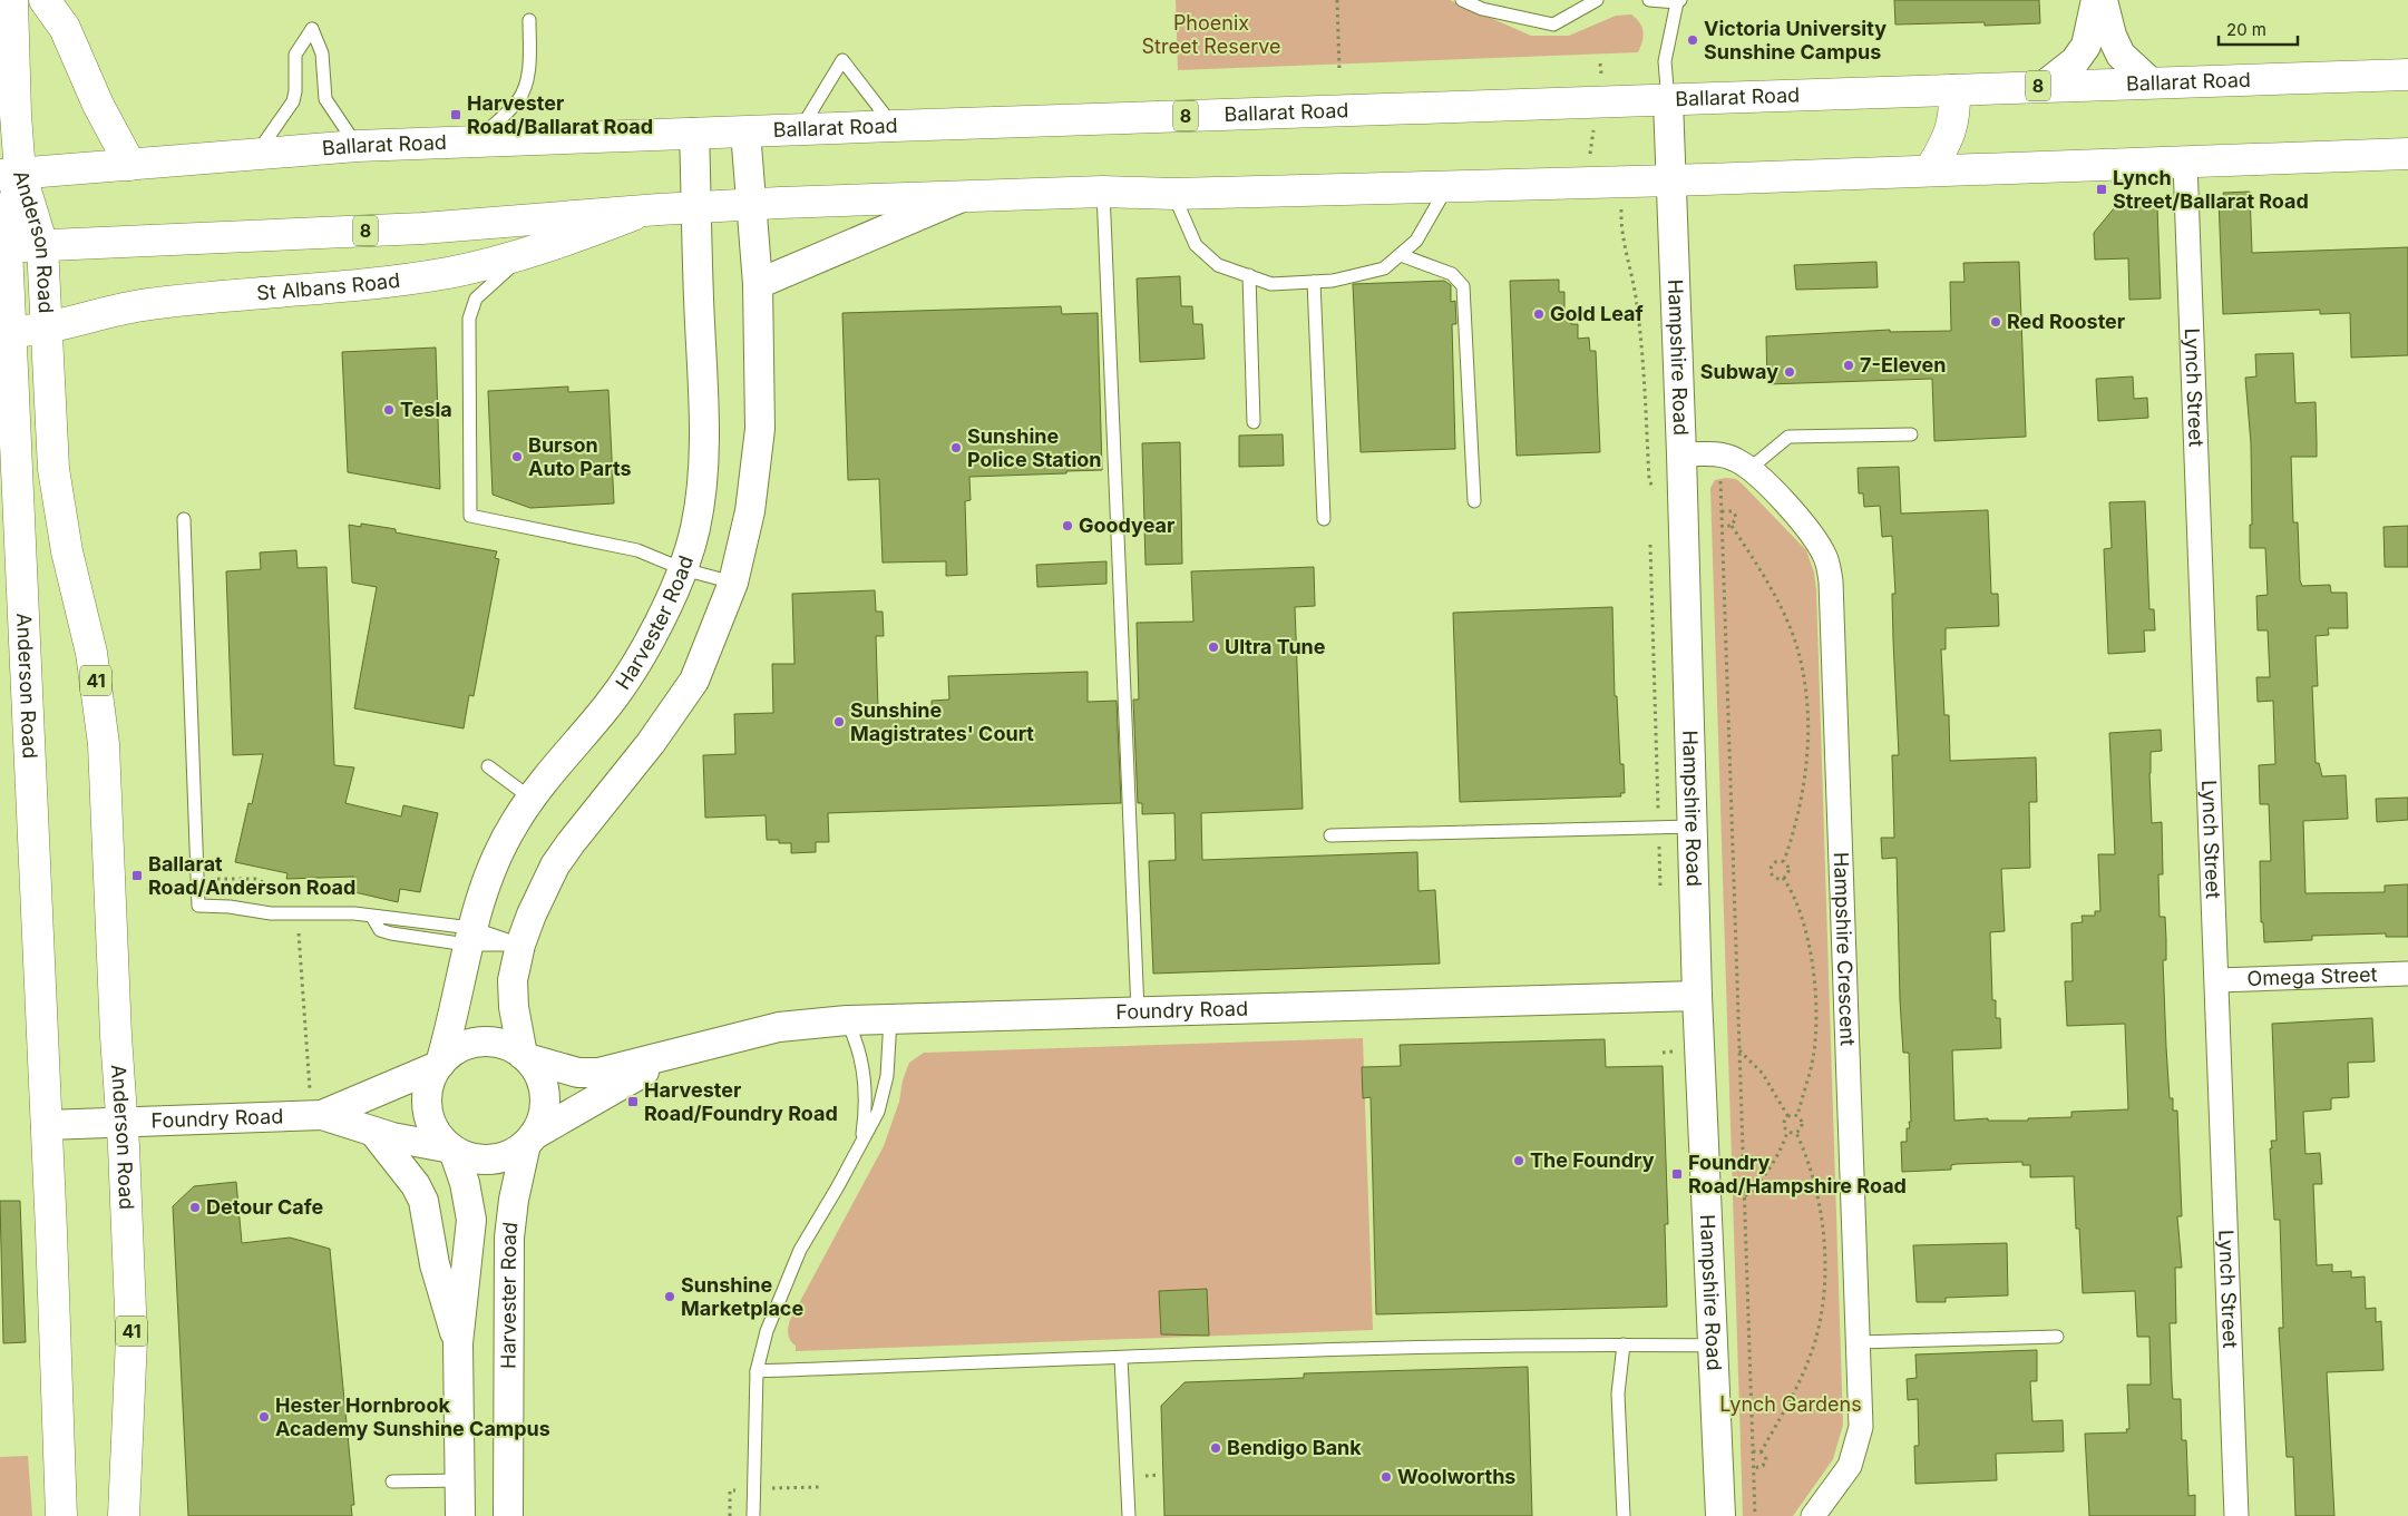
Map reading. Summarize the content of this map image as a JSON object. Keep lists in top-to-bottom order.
{
  "streets": {
    "main road": [
      "Ballarat Road",
      "8",
      "Anderson Road",
      "St Albans Road",
      "41"
    ],
    "street": [
      "Hampshire Road",
      "Lynch Street",
      "Harvester Road",
      "Hampshire Crescent",
      "Omega Street",
      "Foundry Road"
    ]
  },
  "crossings": [
    ["Ballarat Road", "Anderson Road"],
    ["Ballarat Road", "Hampshire Road"],
    ["Ballarat Road", "Harvester Road"],
    ["Ballarat Road", "41"],
    ["8", "Anderson Road"],
    ["8", "St Albans Road"],
    ["8", "Hampshire Road"],
    ["8", "Lynch Street"],
    ["8", "Harvester Road"],
    ["Anderson Road", "St Albans Road"],
    ["Anderson Road", "41"],
    ["Anderson Road", "Foundry Road"],
    ["Hampshire Road", "Hampshire Crescent"],
    ["Hampshire Road", "Foundry Road"],
    ["Lynch Street", "Omega Street"],
    ["Harvester Road", "Foundry Road"]
  ],
  "parks": ["Phoenix Street Reserve", "Lynch Gardens"],
  "places": {
    "other": [
      "Victoria University Sunshine Campus",
      "Gold Leaf",
      "Red Rooster",
      "7-Eleven",
      "Subway",
      "Tesla",
      "Sunshine Police Station",
      "Burson Auto Parts",
      "Goodyear",
      "Ultra Tune",
      "Sunshine Magistrates' Court",
      "The Foundry",
      "Detour Cafe",
      "Sunshine Marketplace",
      "Hester Hornbrook Academy Sunshine Campus",
      "Bendigo Bank",
      "Woolworths"
    ],
    "transit": [
      "Harvester Road/Ballarat Road",
      "Lynch Street/Ballarat Road",
      "Ballarat Road/Anderson Road",
      "Harvester Road/Foundry Road",
      "Foundry Road/Hampshire Road"
    ]
  },
  "scale_bar": "20 m"
}
